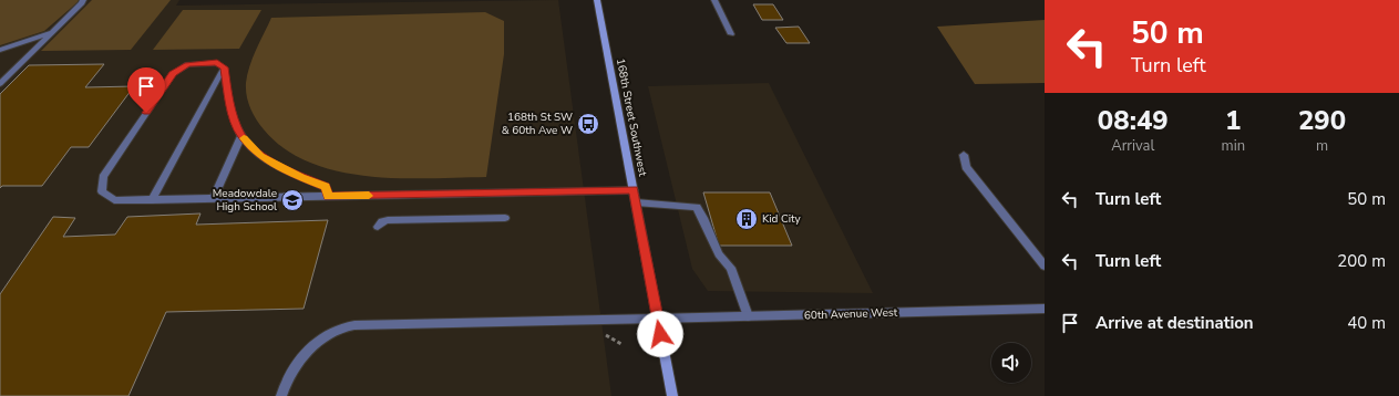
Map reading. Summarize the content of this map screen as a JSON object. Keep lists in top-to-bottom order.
{
  "streets": {
    "main road": ["168th Street Southwest"],
    "street": ["60th Avenue West"]
  },
  "crossings": [
    ["168th Street Southwest", "60th Avenue West"]
  ],
  "places": {
    "bus stop": ["168th St SW & 60th Ave W"],
    "school or university": ["Meadowdale High School"],
    "building": ["Kid City"]
  },
  "page": {
    "turn": ["50 m", "Turn left"],
    "eta": [
      "08:49",
      "Arrival",
      "1",
      "min",
      "290",
      "m"
    ],
    "list": [
      {
        "name": "Turn left",
        "value": "50 m"
      },
      {
        "name": "Turn left",
        "value": "200 m"
      },
      {
        "name": "Arrive at destination",
        "value": "40 m"
      }
    ]
  }
}
